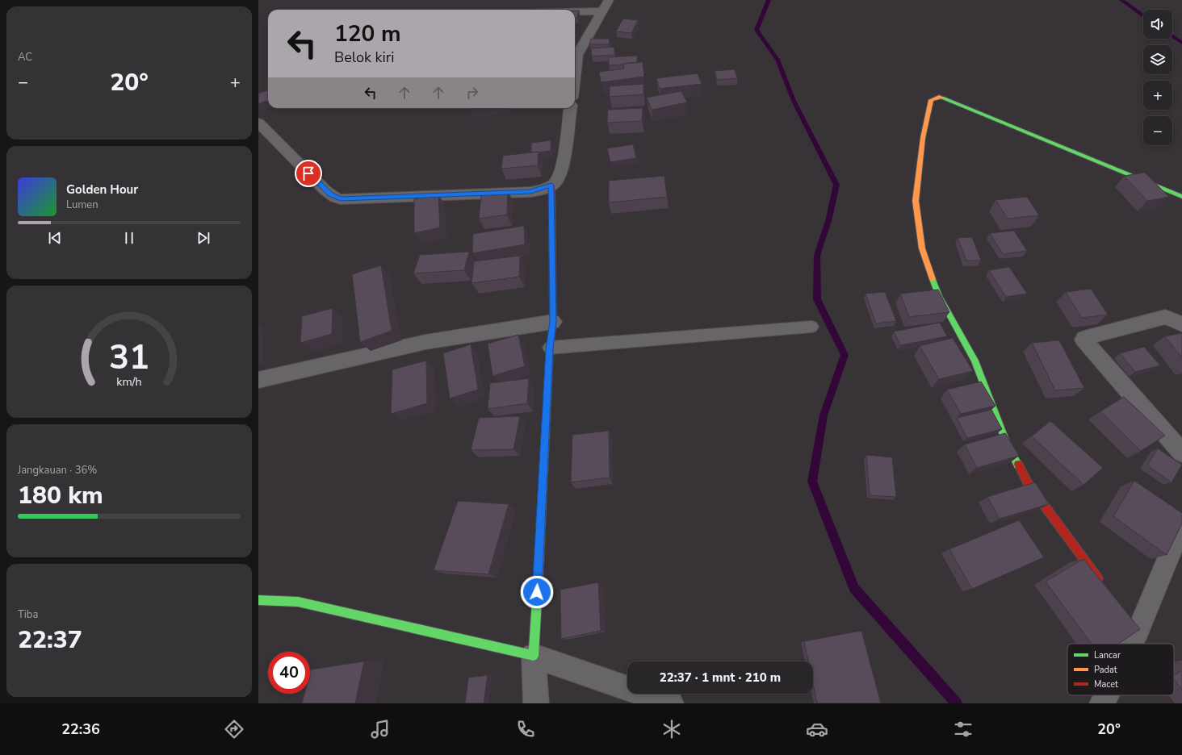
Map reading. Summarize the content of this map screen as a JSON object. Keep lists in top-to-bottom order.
{
  "legend": ["Lancar", "Padat", "Macet"],
  "page": {
    "tile": [
      "AC",
      ["Jangkauan · 36%", "180 km"],
      ["Tiba", "22:37"]
    ],
    "map_buttons": ["+", "−"],
    "turn": ["120 m", "Belok kiri"],
    "heat": ["−", "20°", "+"],
    "song": ["Golden Hour", "Lumen"],
    "limit": "40",
    "trip": "22:37 · 1 mnt · 210 m",
    "tabs": ["22:36", "20°"],
    "gauge": ["31", "km/h"]
  }
}
